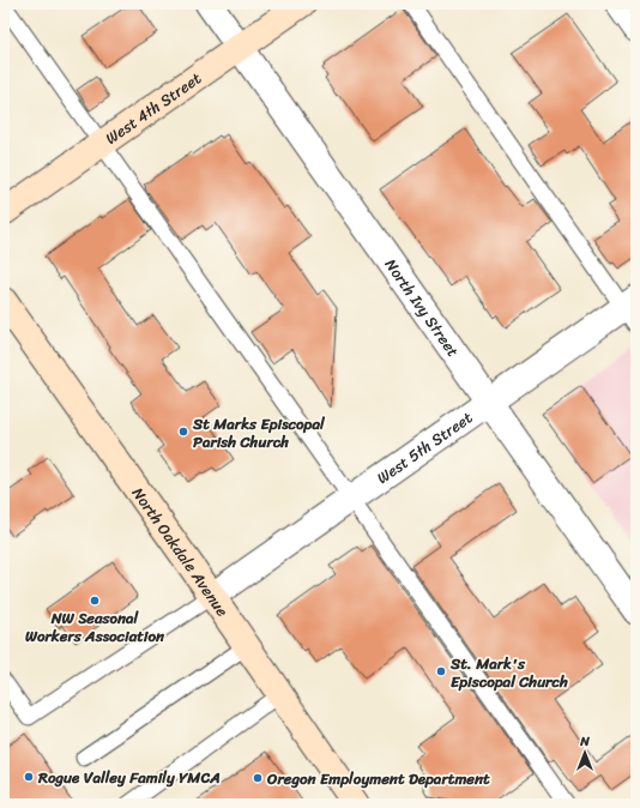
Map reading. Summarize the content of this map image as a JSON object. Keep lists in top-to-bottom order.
{
  "streets": {
    "street": [
      "West 4th Street",
      "North Ivy Street",
      "West 5th Street",
      "North Oakdale Avenue"
    ]
  },
  "crossings": [
    ["West 4th Street", "North Ivy Street"],
    ["North Ivy Street", "West 5th Street"],
    ["West 5th Street", "North Oakdale Avenue"]
  ],
  "places": [
    "St Marks Episcopal Parish Church",
    "NW Seasonal Workers Association",
    "St. Mark's Episcopal Church",
    "Rogue Valley Family YMCA",
    "Oregon Employment Department"
  ],
  "north": "top"
}
